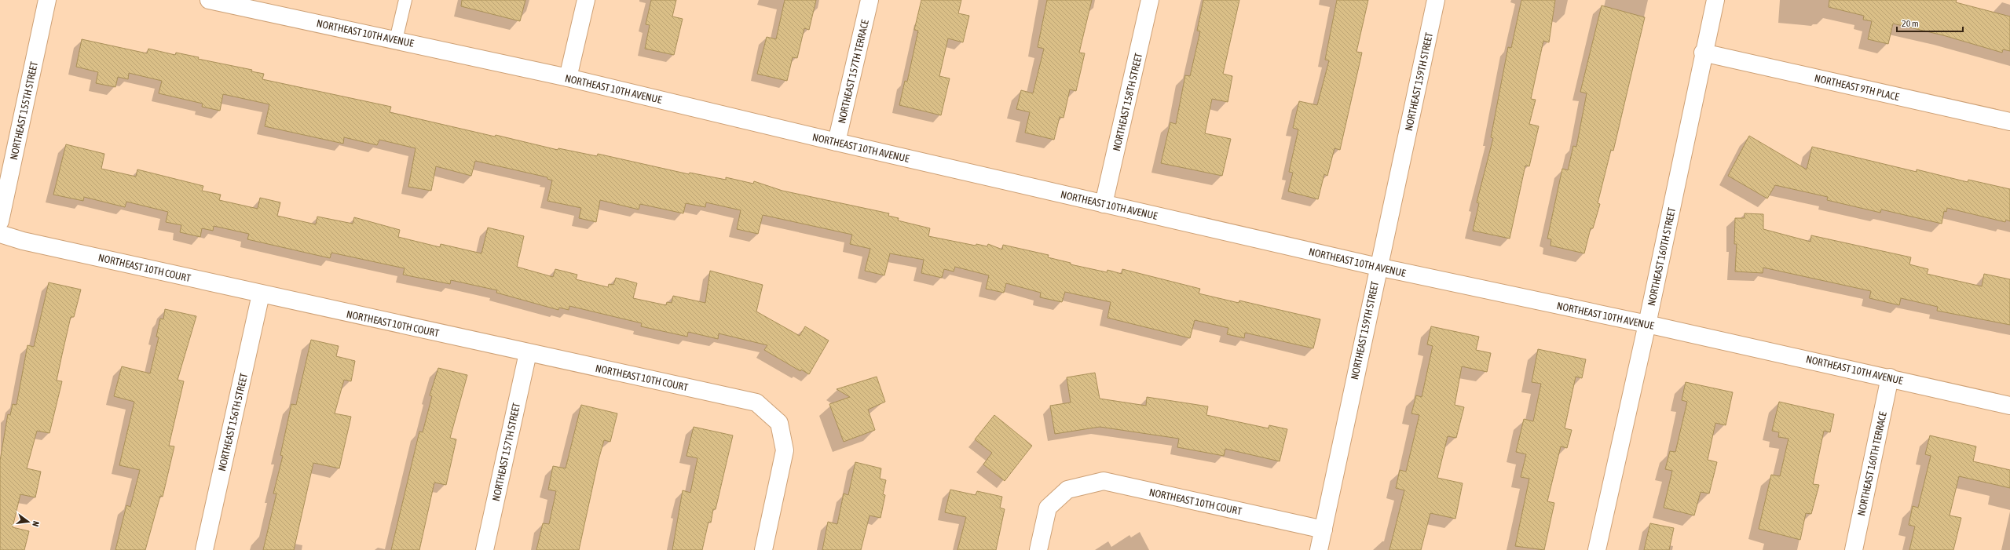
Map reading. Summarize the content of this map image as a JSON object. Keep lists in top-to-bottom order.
{
  "streets": {
    "street": [
      "NORTHEAST 10TH AVENUE",
      "NORTHEAST 157TH TERRACE",
      "NORTHEAST 159TH STREET",
      "NORTHEAST 9TH PLACE",
      "NORTHEAST 158TH STREET",
      "NORTHEAST 155TH STREET",
      "NORTHEAST 160TH STREET",
      "NORTHEAST 10TH COURT",
      "NORTHEAST 156TH STREET",
      "NORTHEAST 157TH STREET",
      "NORTHEAST 160TH TERRACE"
    ]
  },
  "crossings": [
    ["NORTHEAST 10TH AVENUE", "NORTHEAST 157TH TERRACE"],
    ["NORTHEAST 10TH AVENUE", "NORTHEAST 159TH STREET"],
    ["NORTHEAST 10TH AVENUE", "NORTHEAST 158TH STREET"],
    ["NORTHEAST 10TH AVENUE", "NORTHEAST 160TH STREET"],
    ["NORTHEAST 10TH AVENUE", "NORTHEAST 160TH TERRACE"],
    ["NORTHEAST 159TH STREET", "NORTHEAST 10TH COURT"],
    ["NORTHEAST 9TH PLACE", "NORTHEAST 160TH STREET"],
    ["NORTHEAST 10TH COURT", "NORTHEAST 156TH STREET"],
    ["NORTHEAST 10TH COURT", "NORTHEAST 157TH STREET"]
  ],
  "scale_bar": "20 m",
  "north": "right"
}
